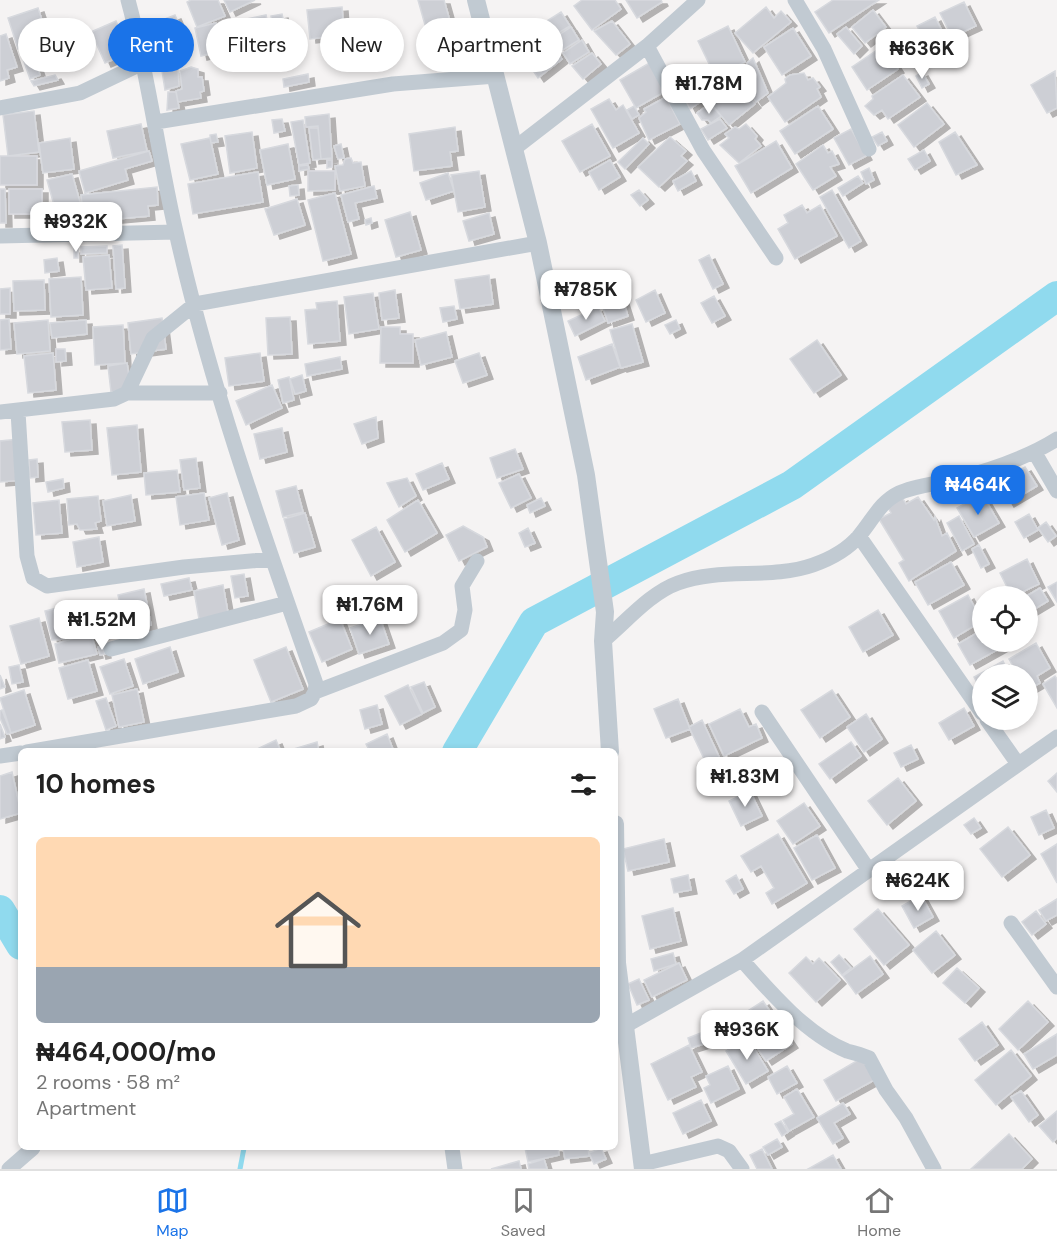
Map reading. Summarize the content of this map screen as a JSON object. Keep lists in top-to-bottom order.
{
  "page": {
    "chip": [
      "Buy",
      "Rent",
      "Filters",
      "New",
      "Apartment"
    ],
    "price": [
      "₦636K",
      "₦1.78M",
      "₦932K",
      "₦785K",
      "₦464K",
      "₦1.76M",
      "₦1.52M",
      "₦1.83M",
      "₦624K",
      "₦936K"
    ],
    "heading": "10 homes",
    "list": [
      {
        "name": "₦464,000/mo",
        "note": "2 rooms · 58 m² · Apartment"
      }
    ],
    "tabs": ["Map", "Saved", "Home"]
  }
}
